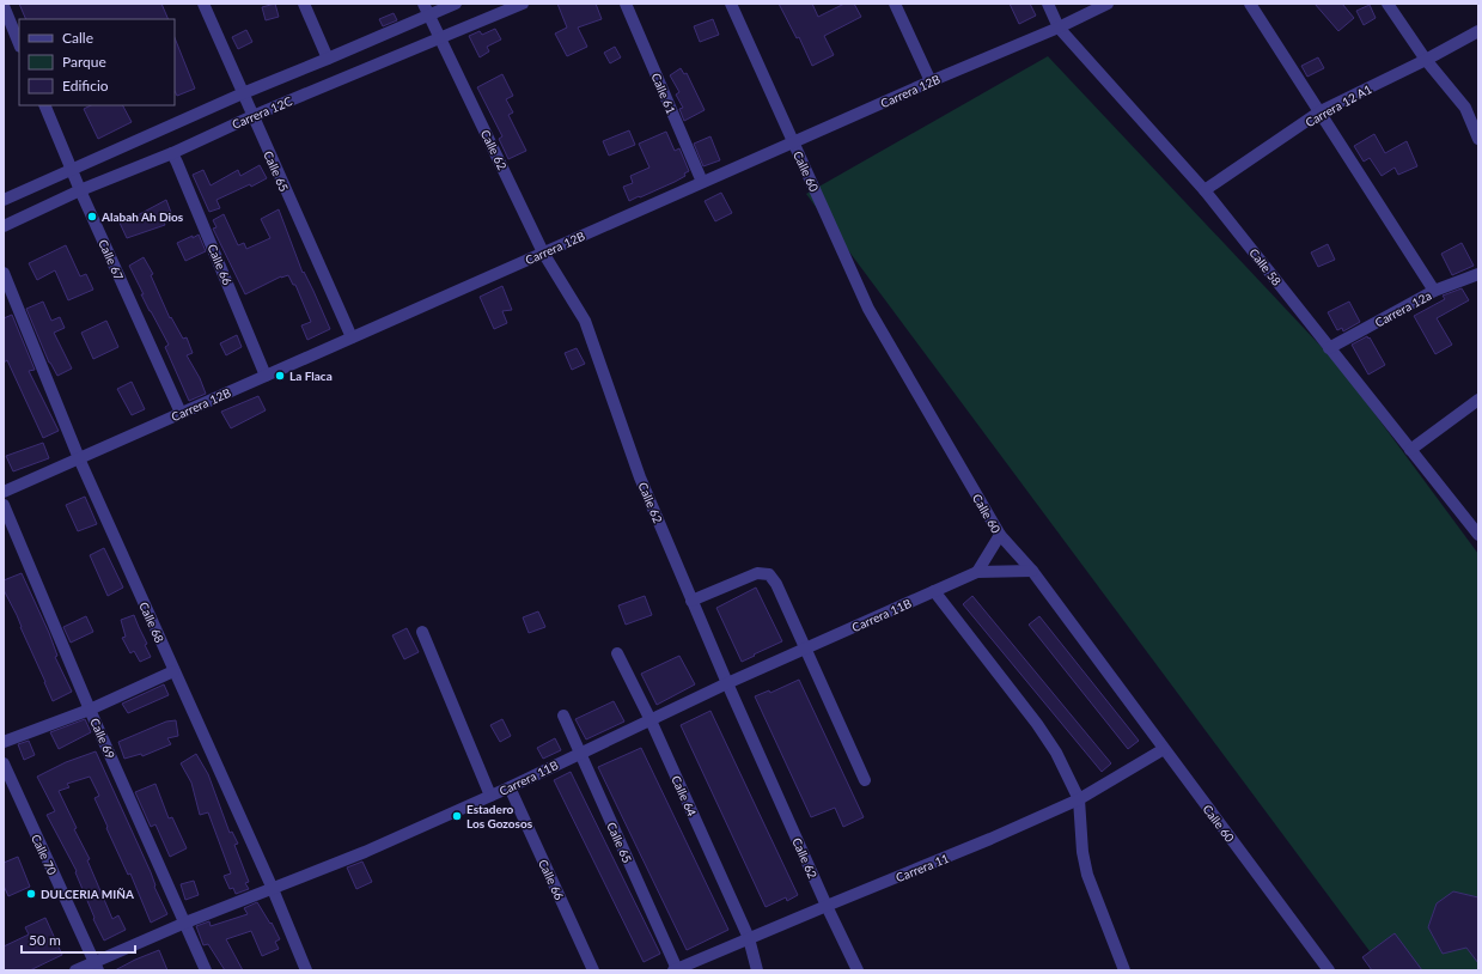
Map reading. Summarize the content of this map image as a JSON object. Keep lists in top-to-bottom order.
{
  "streets": {
    "street": [
      "Carrera 12B",
      "Calle 61",
      "Carrera 12 A1",
      "Carrera 12C",
      "Calle 62",
      "Calle 65",
      "Calle 60",
      "Calle 67",
      "Calle 66",
      "Calle 58",
      "Carrera 12a",
      "Carrera 11B",
      "Calle 68",
      "Calle 69",
      "Calle 64",
      "Calle 70",
      "Carrera 11"
    ]
  },
  "crossings": [
    ["Carrera 12B", "Calle 61"],
    ["Carrera 12B", "Calle 62"],
    ["Carrera 12B", "Calle 65"],
    ["Carrera 12B", "Calle 60"],
    ["Carrera 12B", "Calle 67"],
    ["Carrera 12B", "Calle 66"],
    ["Carrera 12B", "Calle 58"],
    ["Carrera 12B", "Calle 68"],
    ["Carrera 12 A1", "Calle 58"],
    ["Carrera 12C", "Calle 62"],
    ["Carrera 12C", "Calle 65"],
    ["Carrera 12C", "Calle 67"],
    ["Carrera 12C", "Calle 66"],
    ["Calle 62", "Carrera 11B"],
    ["Calle 62", "Carrera 11"],
    ["Calle 65", "Carrera 11B"],
    ["Calle 65", "Carrera 11"],
    ["Calle 60", "Carrera 11B"],
    ["Calle 60", "Carrera 11"],
    ["Calle 66", "Carrera 11B"],
    ["Calle 58", "Carrera 12a"],
    ["Carrera 11B", "Calle 68"],
    ["Carrera 11B", "Calle 69"],
    ["Carrera 11B", "Calle 64"],
    ["Carrera 11B", "Calle 70"],
    ["Calle 64", "Carrera 11"]
  ],
  "places": [
    "Alabah Ah Dios",
    "La Flaca",
    "Estadero Los Gozosos",
    "DULCERIA MIÑA"
  ],
  "legend": ["Calle", "Parque", "Edificio"],
  "scale_bar": "50 m"
}
